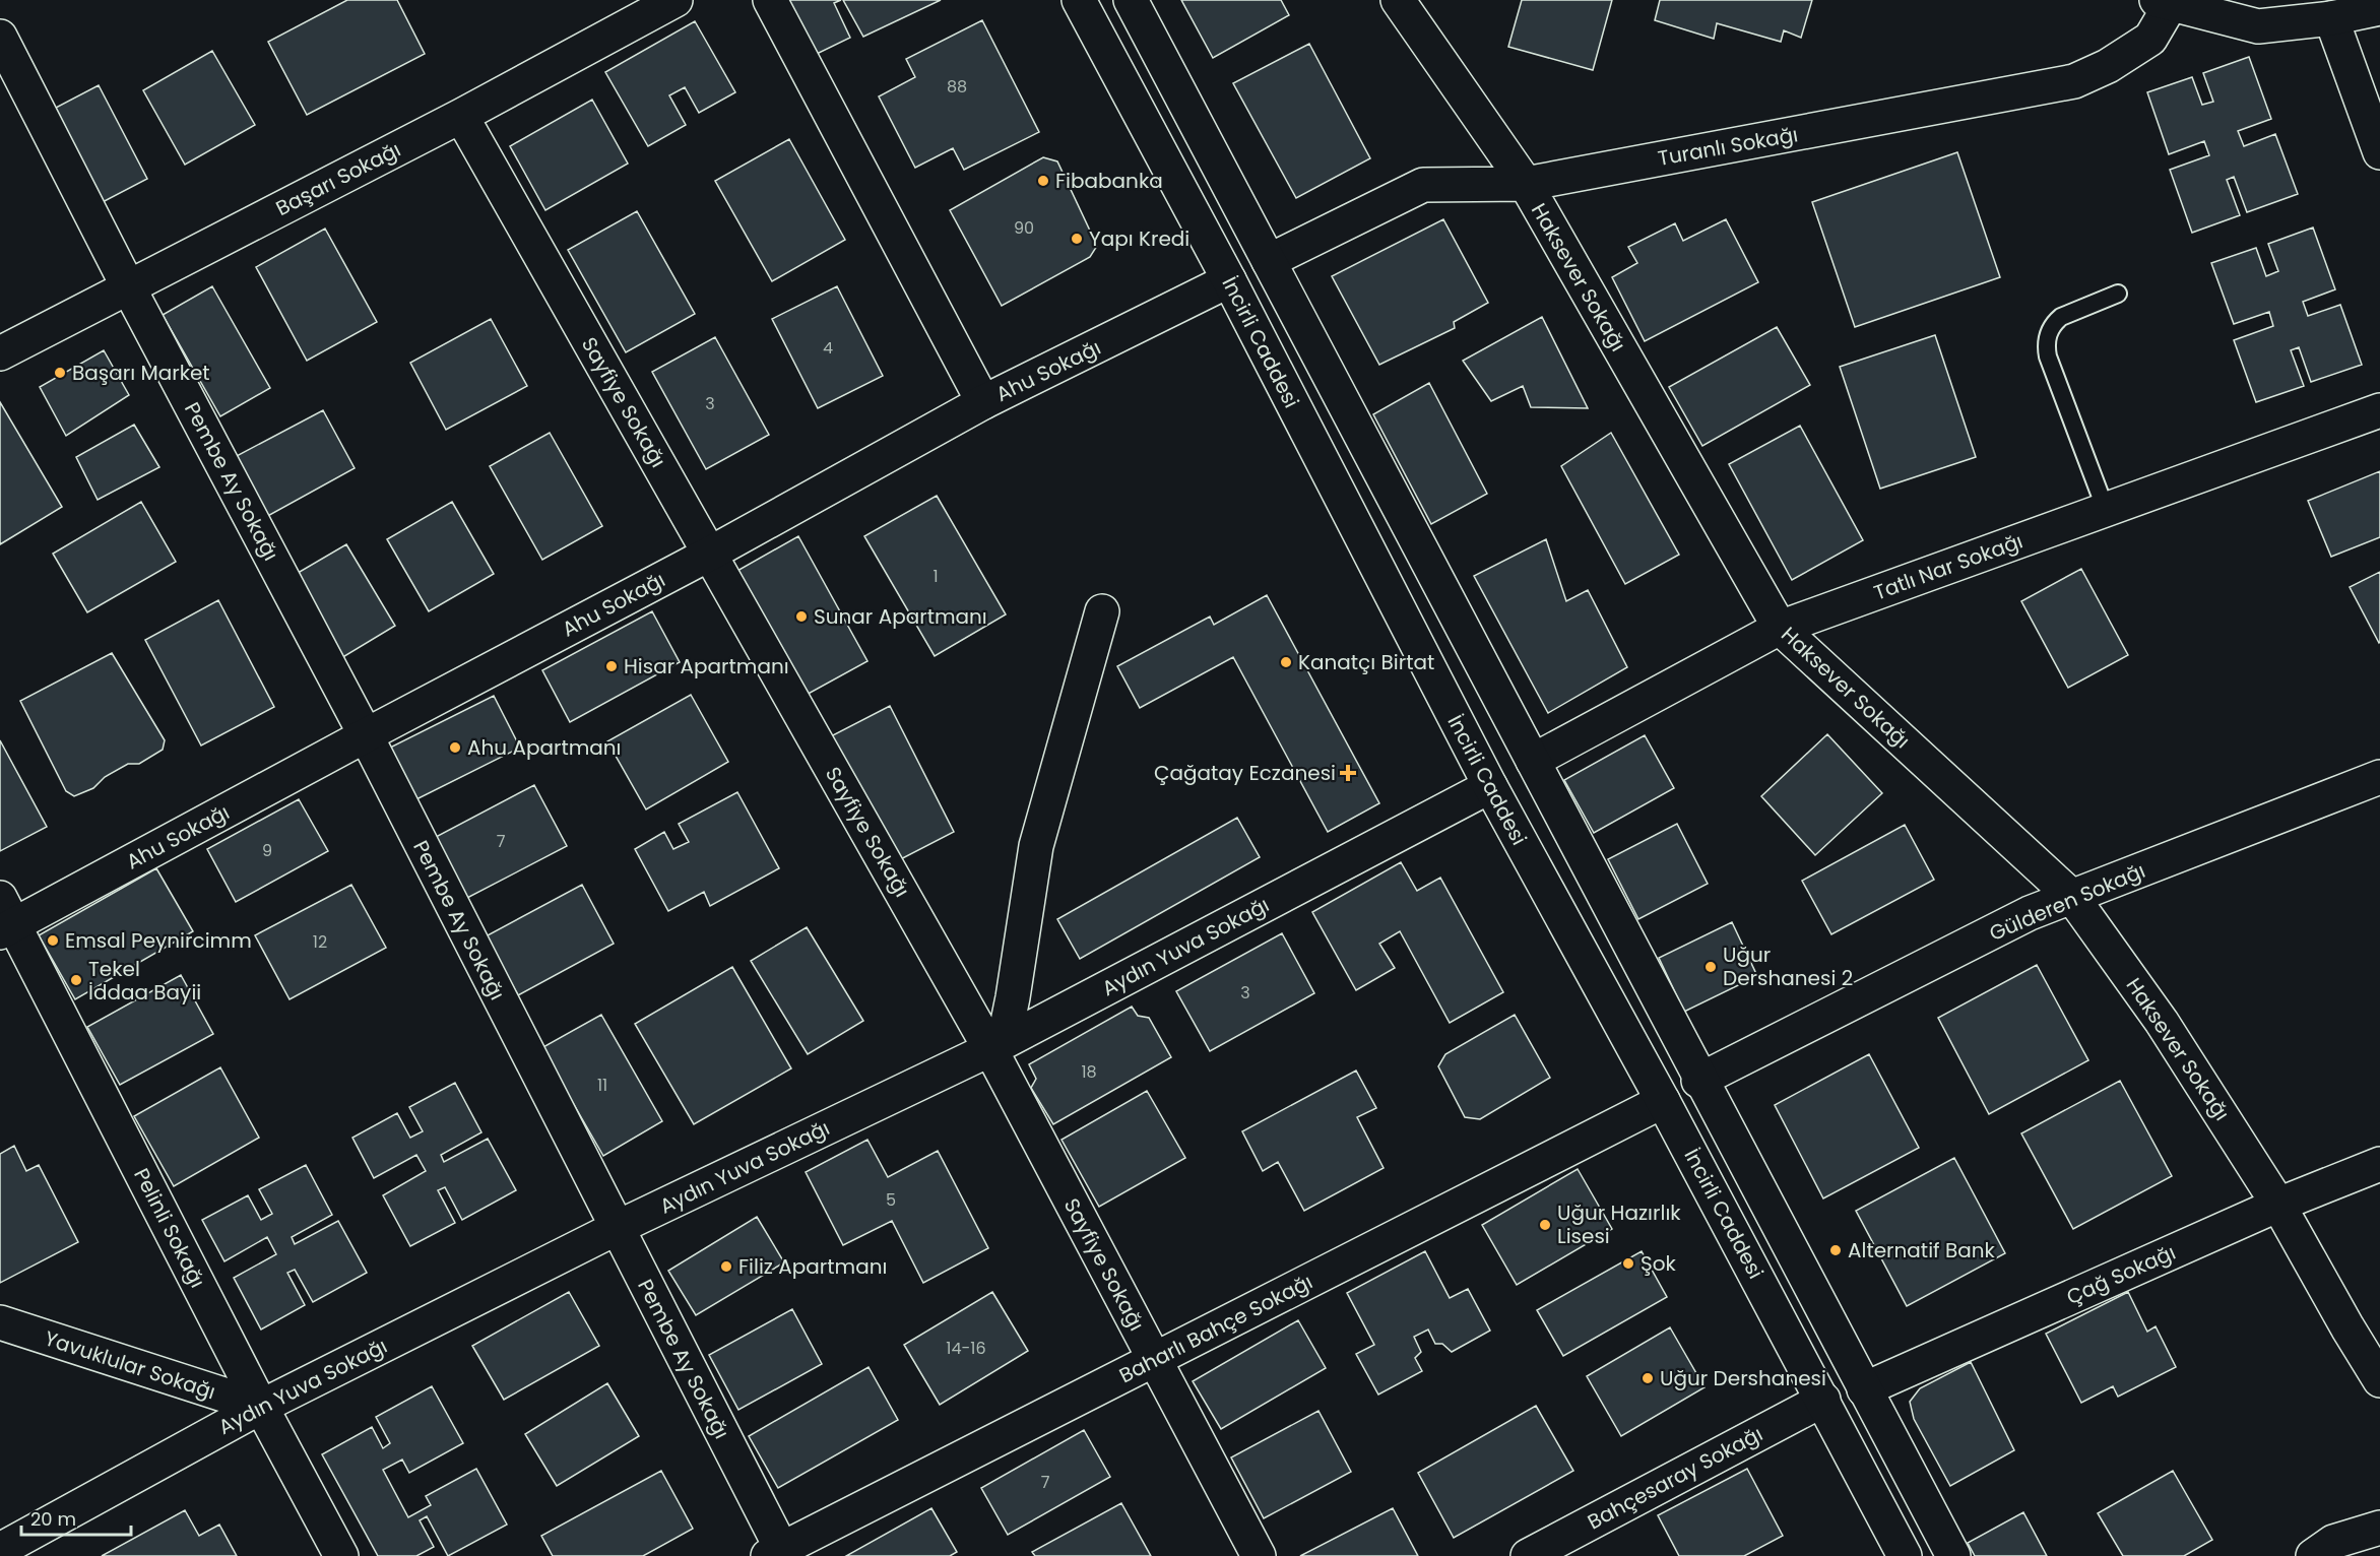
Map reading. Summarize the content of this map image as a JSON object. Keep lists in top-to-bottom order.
{
  "streets": {
    "street": [
      "Turanlı Sokağı",
      "Başarı Sokağı",
      "Haksever Sokağı",
      "İncirli Caddesi",
      "Ahu Sokağı",
      "Sayfiye Sokağı",
      "Pembe Ay Sokağı",
      "Tatlı Nar Sokağı",
      "Gülderen Sokağı",
      "Aydın Yuva Sokağı",
      "Pelinli Sokağı",
      "Çağ Sokağı",
      "Baharlı Bahçe Sokağı",
      "Yavuklular Sokağı",
      "Bahçesaray Sokağı"
    ]
  },
  "crossings": [
    ["Turanlı Sokağı", "Haksever Sokağı"],
    ["Turanlı Sokağı", "İncirli Caddesi"],
    ["Turanlı Sokağı", "Ahu Sokağı"],
    ["Başarı Sokağı", "Sayfiye Sokağı"],
    ["Başarı Sokağı", "Pembe Ay Sokağı"],
    ["Haksever Sokağı", "Tatlı Nar Sokağı"],
    ["Haksever Sokağı", "Gülderen Sokağı"],
    ["Haksever Sokağı", "Çağ Sokağı"],
    ["İncirli Caddesi", "Ahu Sokağı"],
    ["İncirli Caddesi", "Tatlı Nar Sokağı"],
    ["İncirli Caddesi", "Gülderen Sokağı"],
    ["İncirli Caddesi", "Aydın Yuva Sokağı"],
    ["İncirli Caddesi", "Çağ Sokağı"],
    ["İncirli Caddesi", "Baharlı Bahçe Sokağı"],
    ["İncirli Caddesi", "Bahçesaray Sokağı"],
    ["Ahu Sokağı", "Sayfiye Sokağı"],
    ["Ahu Sokağı", "Pembe Ay Sokağı"],
    ["Ahu Sokağı", "Pelinli Sokağı"],
    ["Sayfiye Sokağı", "Aydın Yuva Sokağı"],
    ["Sayfiye Sokağı", "Baharlı Bahçe Sokağı"],
    ["Pembe Ay Sokağı", "Aydın Yuva Sokağı"],
    ["Pembe Ay Sokağı", "Baharlı Bahçe Sokağı"],
    ["Aydın Yuva Sokağı", "Pelinli Sokağı"],
    ["Aydın Yuva Sokağı", "Yavuklular Sokağı"],
    ["Pelinli Sokağı", "Yavuklular Sokağı"]
  ],
  "places": {
    "other": [
      "Fibabanka",
      "Yapı Kredi",
      "Başarı Market",
      "Sunar Apartmanı",
      "Kanatçı Birtat",
      "Hisar Apartmanı",
      "Ahu Apartmanı",
      "Emsal Peynircimm",
      "Uğur Dershanesi 2",
      "Tekel İddaa Bayii",
      "Uğur Hazırlık Lisesi",
      "Alternatif Bank",
      "Şok",
      "Filiz Apartmanı",
      "Uğur Dershanesi"
    ],
    "health": ["Çağatay Eczanesi"]
  },
  "house_numbers": [
    "88",
    "90",
    "4",
    "3",
    "1",
    "7",
    "9",
    "12",
    "3",
    "18",
    "11",
    "5",
    "14-16",
    "7"
  ],
  "scale_bar": "20 m"
}
